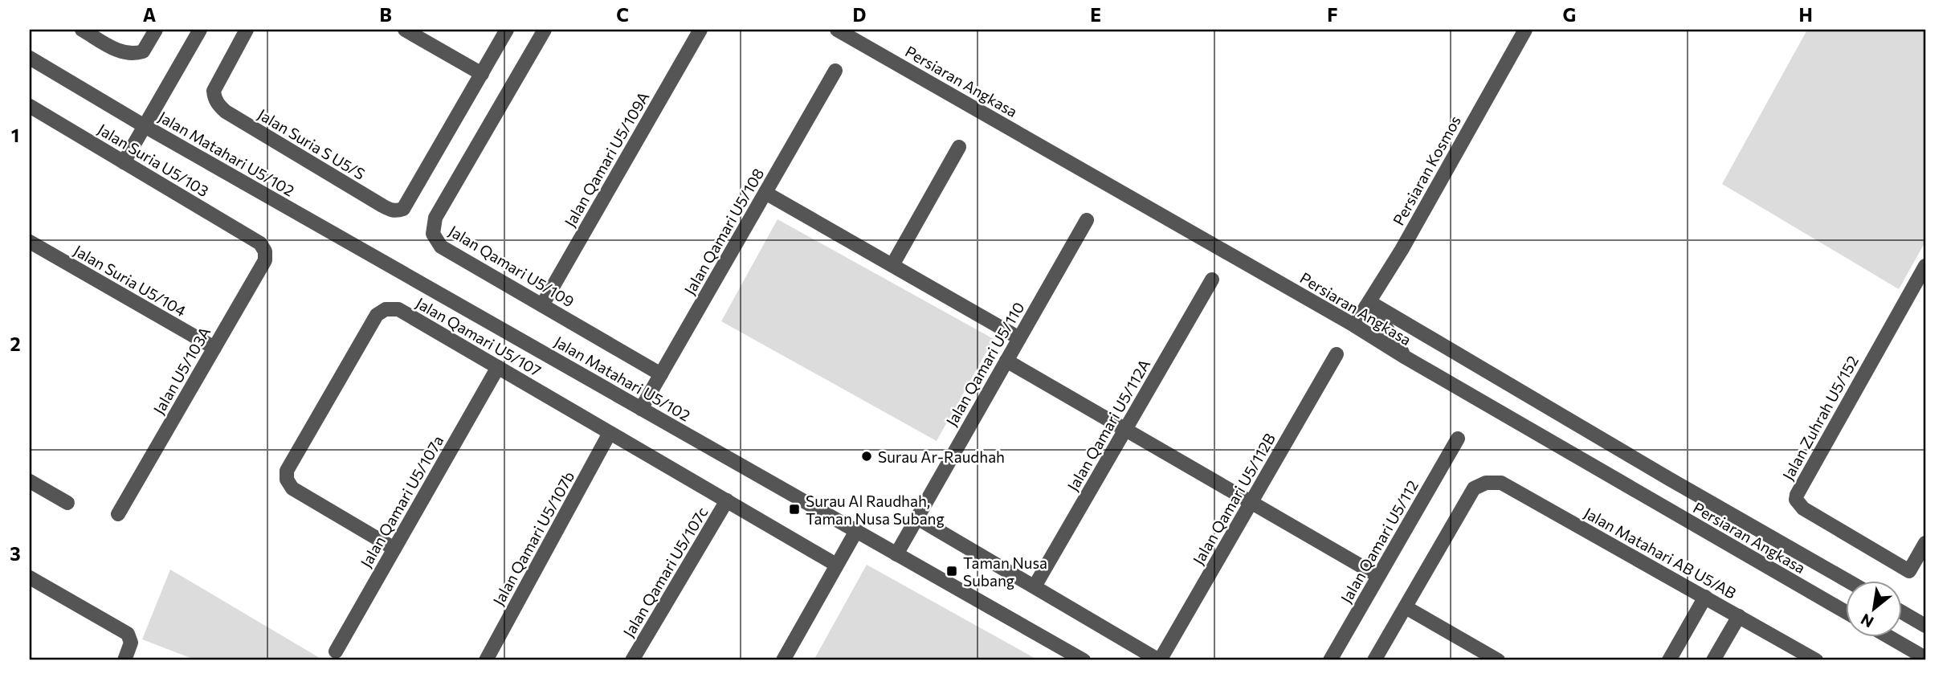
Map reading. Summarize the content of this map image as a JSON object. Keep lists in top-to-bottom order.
{
  "streets": {
    "street": [
      "Persiaran Angkasa",
      "Jalan Suria S U5/S",
      "Jalan Matahari U5/102",
      "Jalan Qamari U5/109A",
      "Jalan Suria U5/103",
      "Persiaran Kosmos",
      "Jalan Qamari U5/108",
      "Jalan Qamari U5/109",
      "Jalan Suria U5/104",
      "Jalan Qamari U5/107",
      "Jalan Qamari U5/110",
      "Jalan U5/103A",
      "Jalan Zuhrah U5/152",
      "Jalan Qamari U5/112A",
      "Jalan Qamari U5/112B",
      "Jalan Qamari U5/107a",
      "Jalan Qamari U5/107b",
      "Jalan Qamari U5/112",
      "Jalan Matahari AB U5/AB",
      "Jalan Qamari U5/107c"
    ]
  },
  "crossings": [
    ["Persiaran Angkasa", "Persiaran Kosmos"],
    ["Jalan Matahari U5/102", "Jalan Qamari U5/108"],
    ["Jalan Matahari U5/102", "Jalan Qamari U5/110"],
    ["Jalan Qamari U5/109A", "Jalan Qamari U5/109"],
    ["Jalan Suria U5/103", "Jalan U5/103A"],
    ["Jalan Qamari U5/108", "Jalan Qamari U5/109"],
    ["Jalan Suria U5/104", "Jalan U5/103A"],
    ["Jalan Qamari U5/107", "Jalan Qamari U5/107a"],
    ["Jalan Qamari U5/107", "Jalan Qamari U5/107b"],
    ["Jalan Qamari U5/107", "Jalan Qamari U5/107c"]
  ],
  "places": {
    "other": ["Surau Ar-Raudhah"],
    "transit": ["Surau Al Raudhah, Taman Nusa Subang", "Taman Nusa Subang"]
  },
  "north": "bottom left",
  "grid": {
    "columns": [
      "A",
      "B",
      "C",
      "D",
      "E",
      "F",
      "G",
      "H"
    ],
    "rows": ["1", "2", "3"]
  }
}
